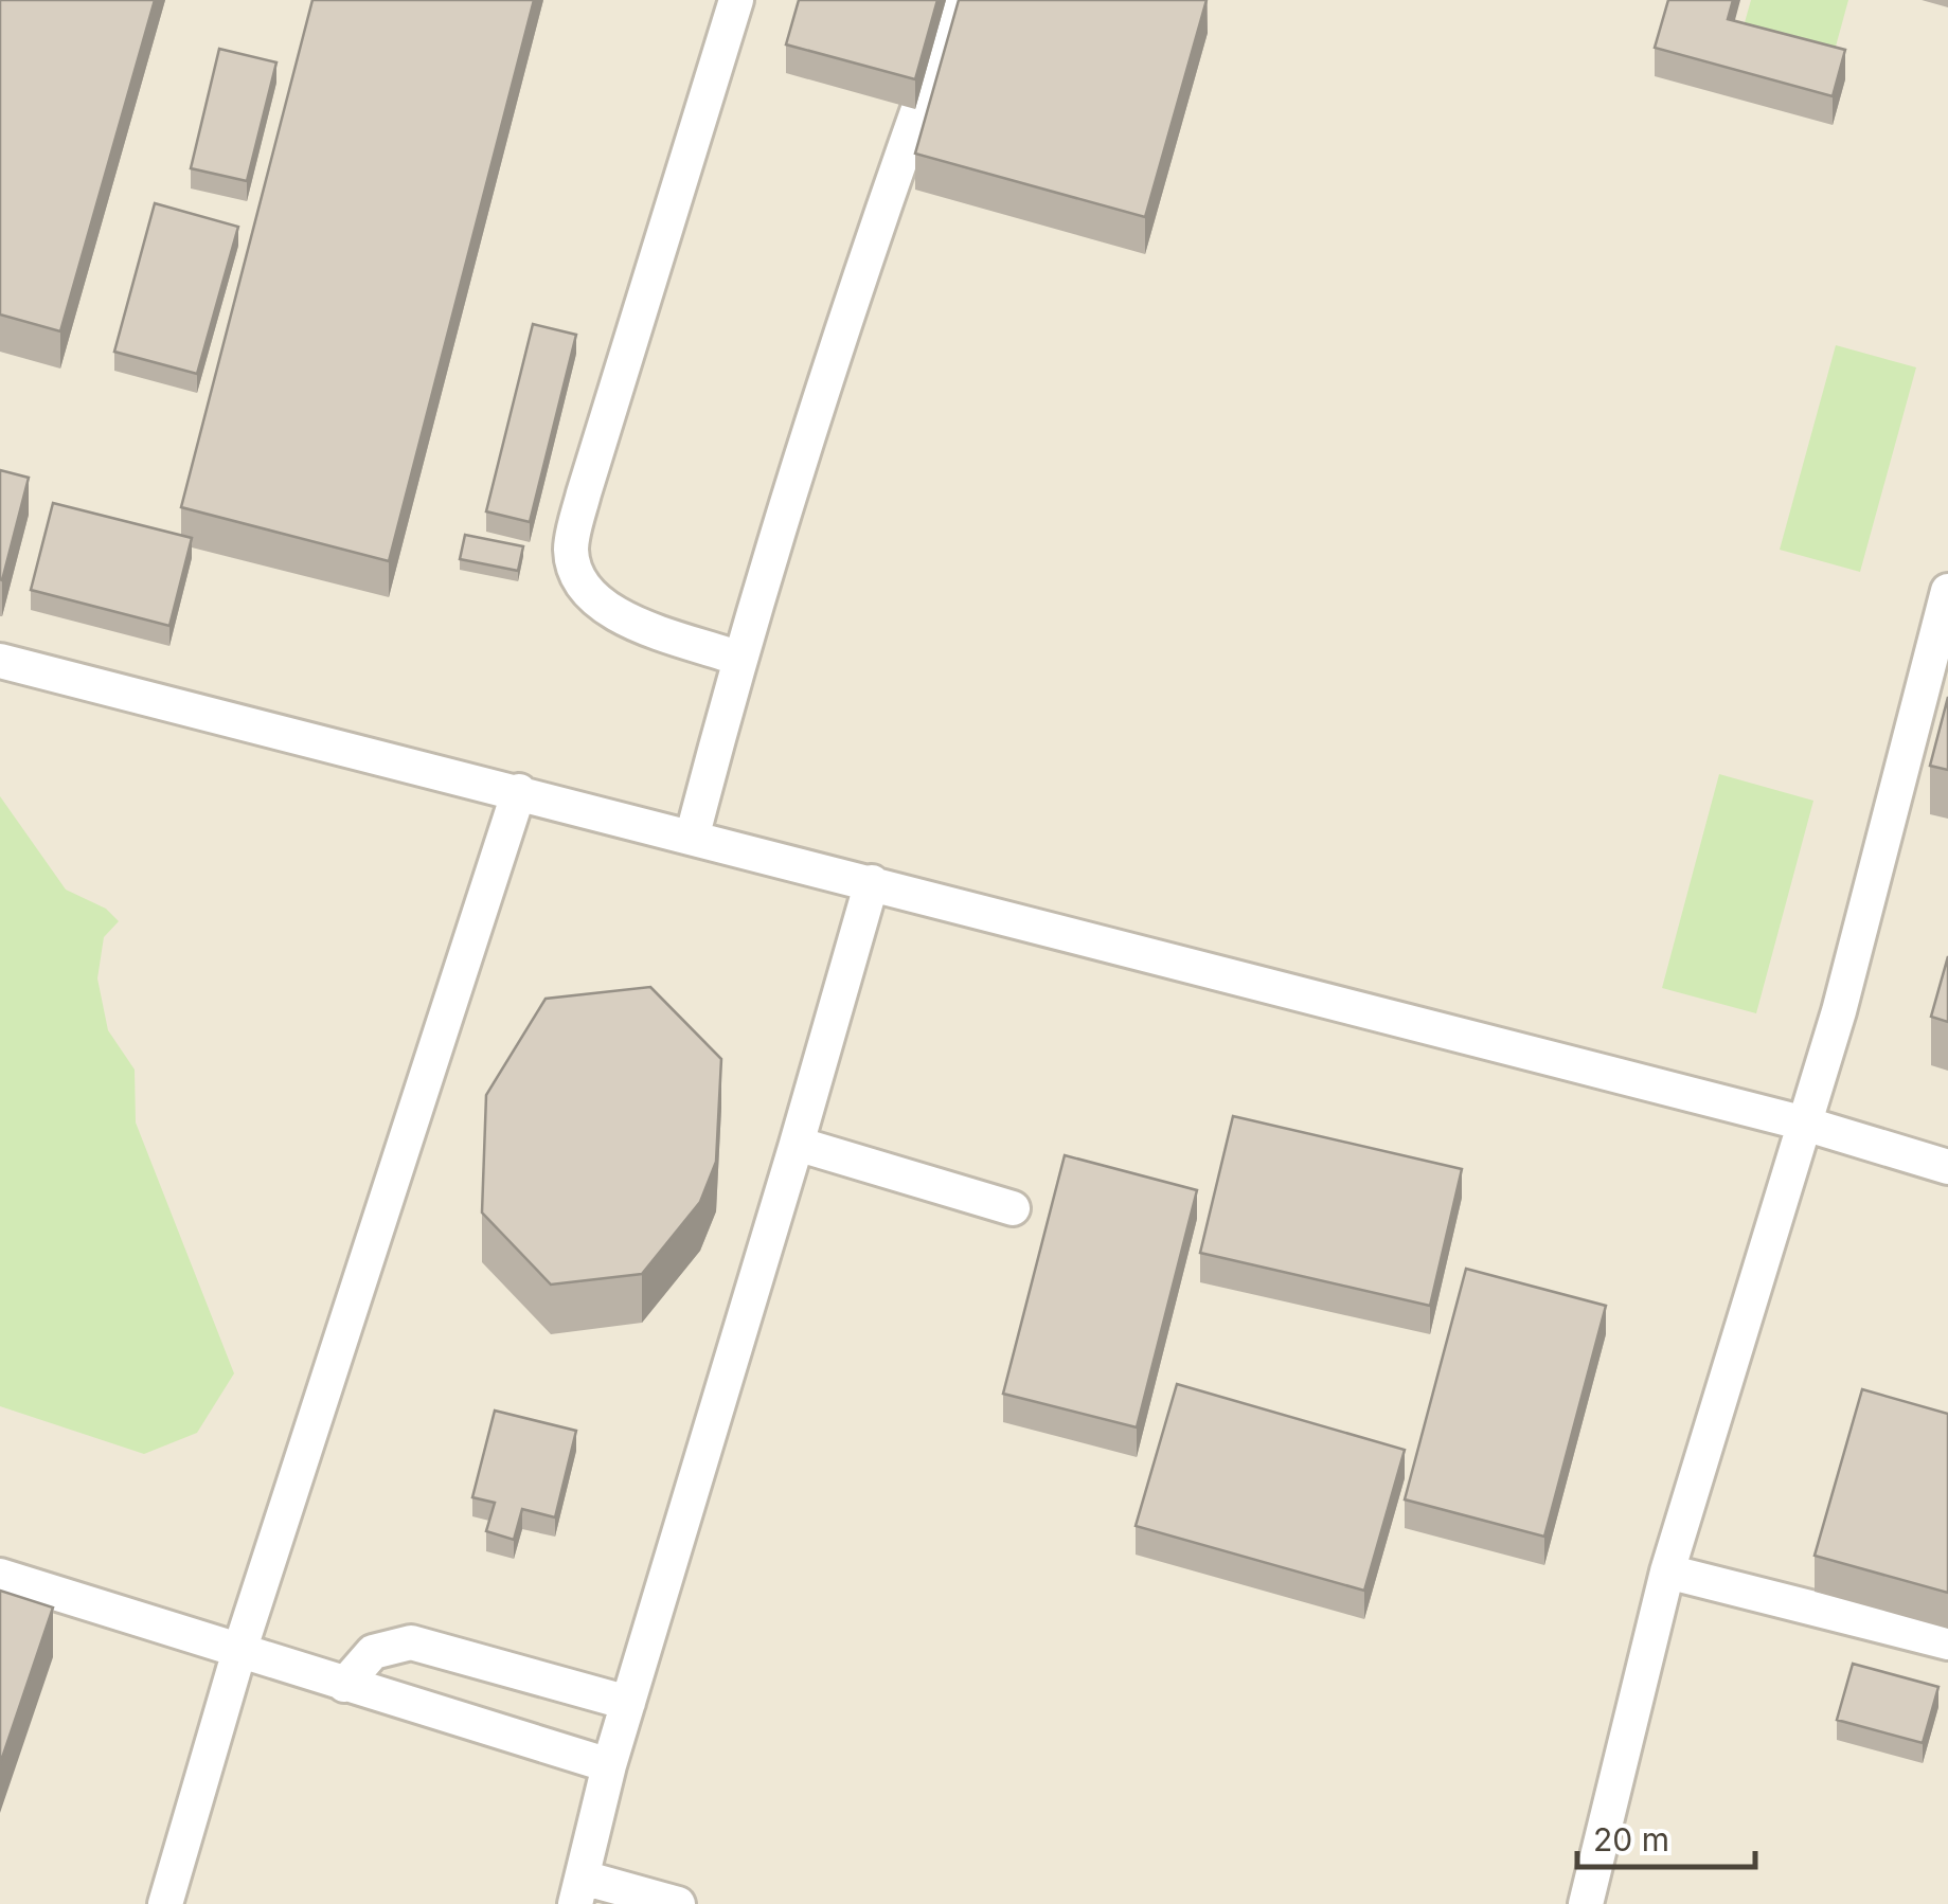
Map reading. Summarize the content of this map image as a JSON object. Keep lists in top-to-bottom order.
{
  "scale_bar": "20 m"
}
